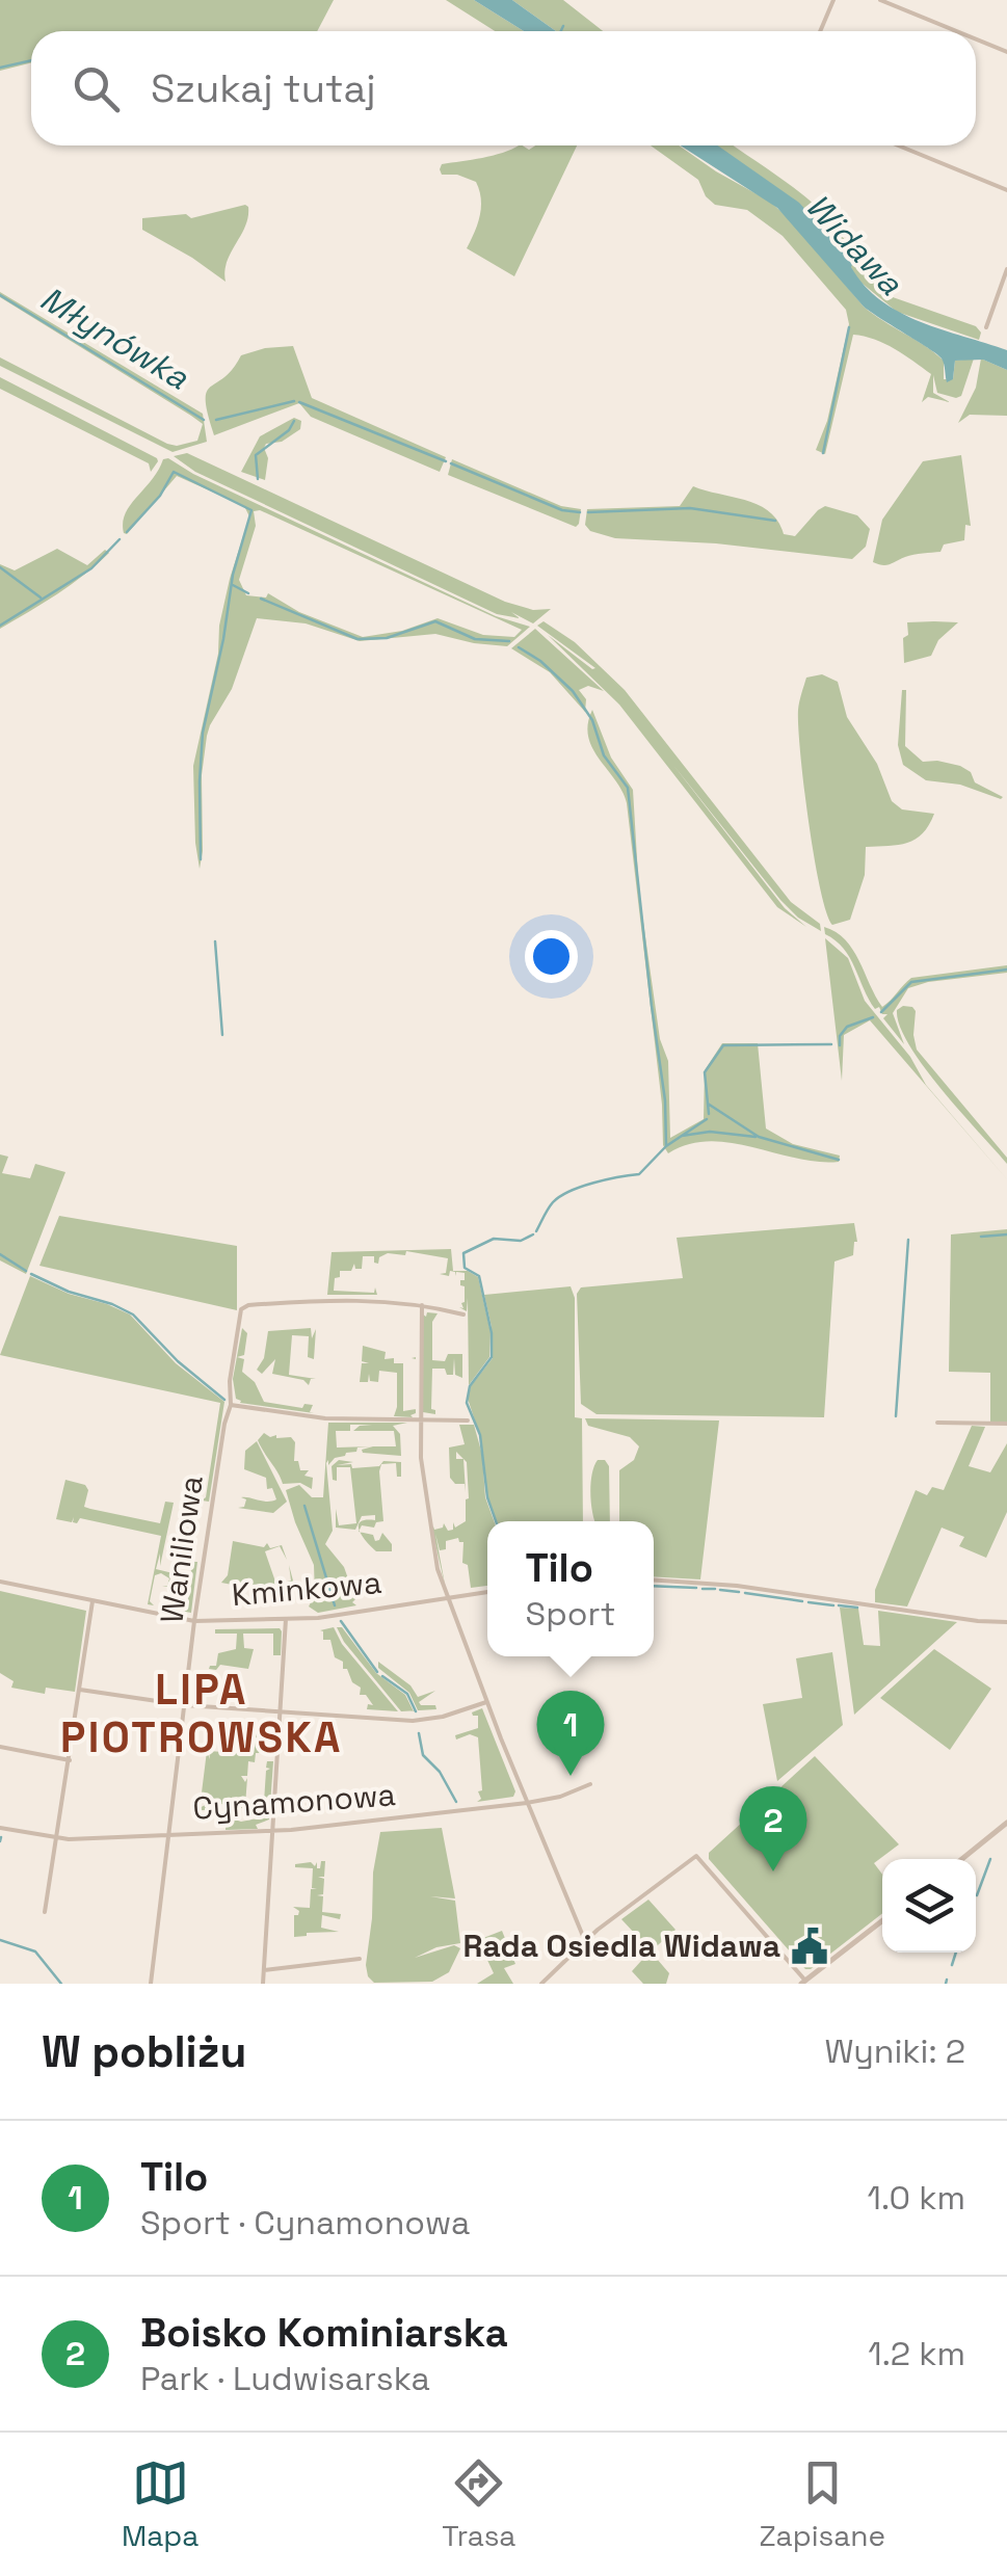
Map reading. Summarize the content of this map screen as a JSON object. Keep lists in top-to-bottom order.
{
  "streets": {
    "street": ["Waniliowa", "Kminkowa", "Cynamonowa"]
  },
  "crossings": [
    ["Waniliowa", "Kminkowa"],
    ["Waniliowa", "Cynamonowa"]
  ],
  "districts": ["LIPA PIOTROWSKA"],
  "water": ["Widawa", "Młynówka"],
  "places": {
    "public building": ["Rada Osiedla Widawa"]
  },
  "page": {
    "search": "Szukaj tutaj",
    "popup": ["Tilo", "Sport"],
    "pins": ["1", "2"],
    "heading": ["W pobliżu", "Wyniki: 2"],
    "list": [
      {
        "mark": "1",
        "name": "Tilo",
        "note": "Sport · Cynamonowa",
        "value": "1.0 km"
      },
      {
        "mark": "2",
        "name": "Boisko Kominiarska",
        "note": "Park · Ludwisarska",
        "value": "1.2 km"
      }
    ],
    "nav": ["Mapa", "Trasa", "Zapisane"]
  }
}
